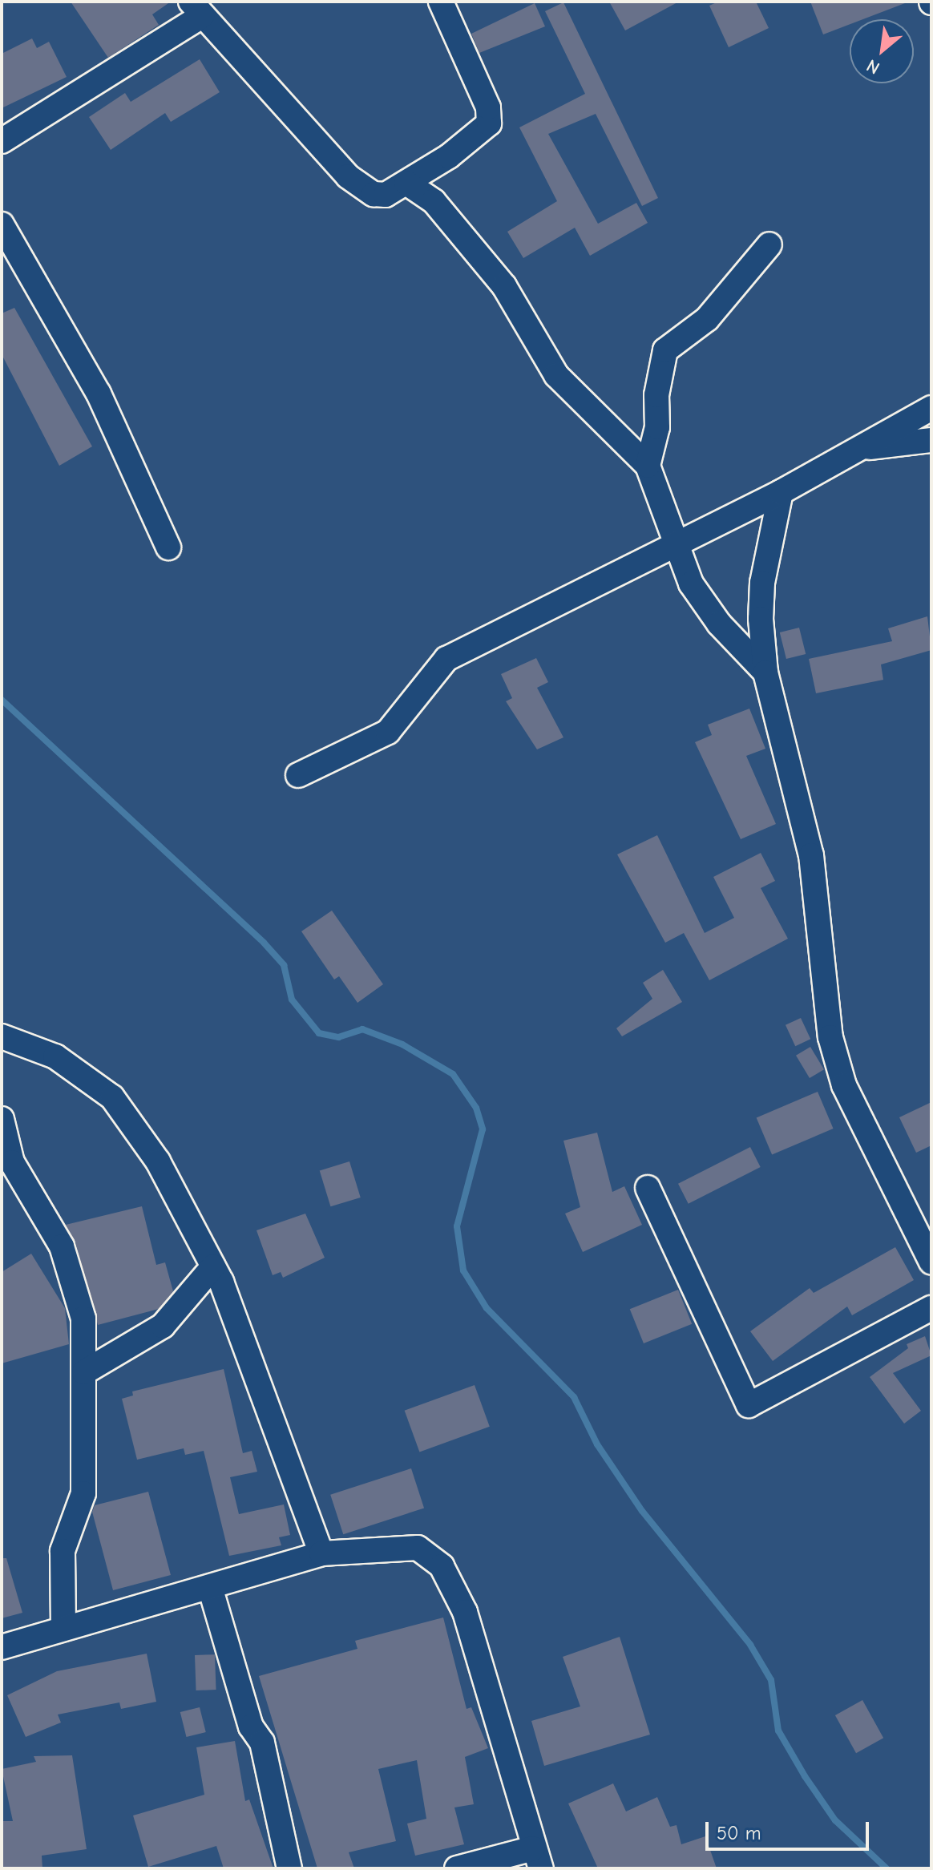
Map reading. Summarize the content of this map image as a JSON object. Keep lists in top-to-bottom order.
{
  "scale_bar": "50 m",
  "north": "bottom left"
}
